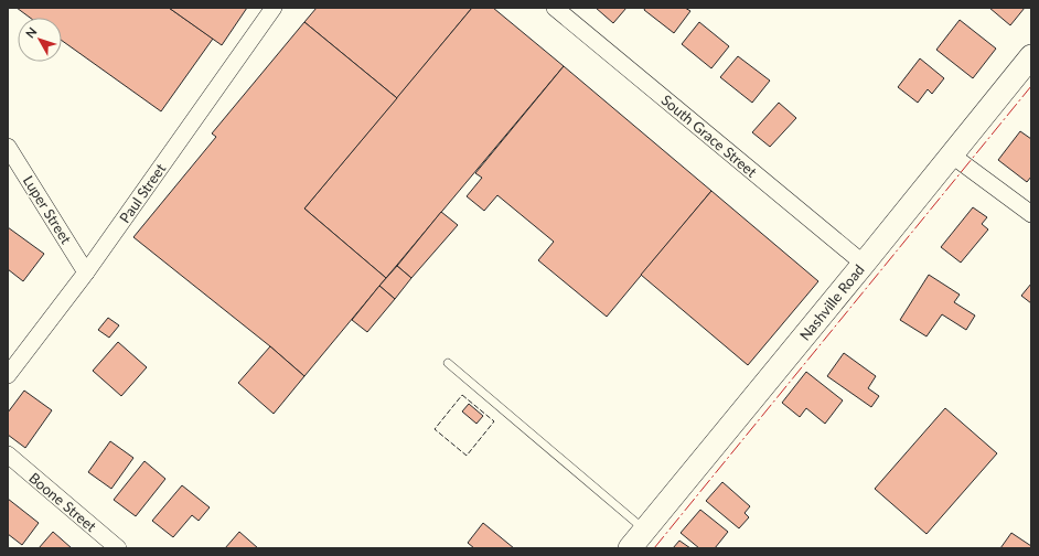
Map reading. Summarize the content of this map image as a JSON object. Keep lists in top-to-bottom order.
{
  "streets": {
    "main road": ["Nashville Road"],
    "street": [
      "South Grace Street",
      "Paul Street",
      "Luper Street",
      "Boone Street"
    ]
  },
  "crossings": [
    ["South Grace Street", "Nashville Road"],
    ["Paul Street", "Luper Street"]
  ],
  "north": "top left"
}
